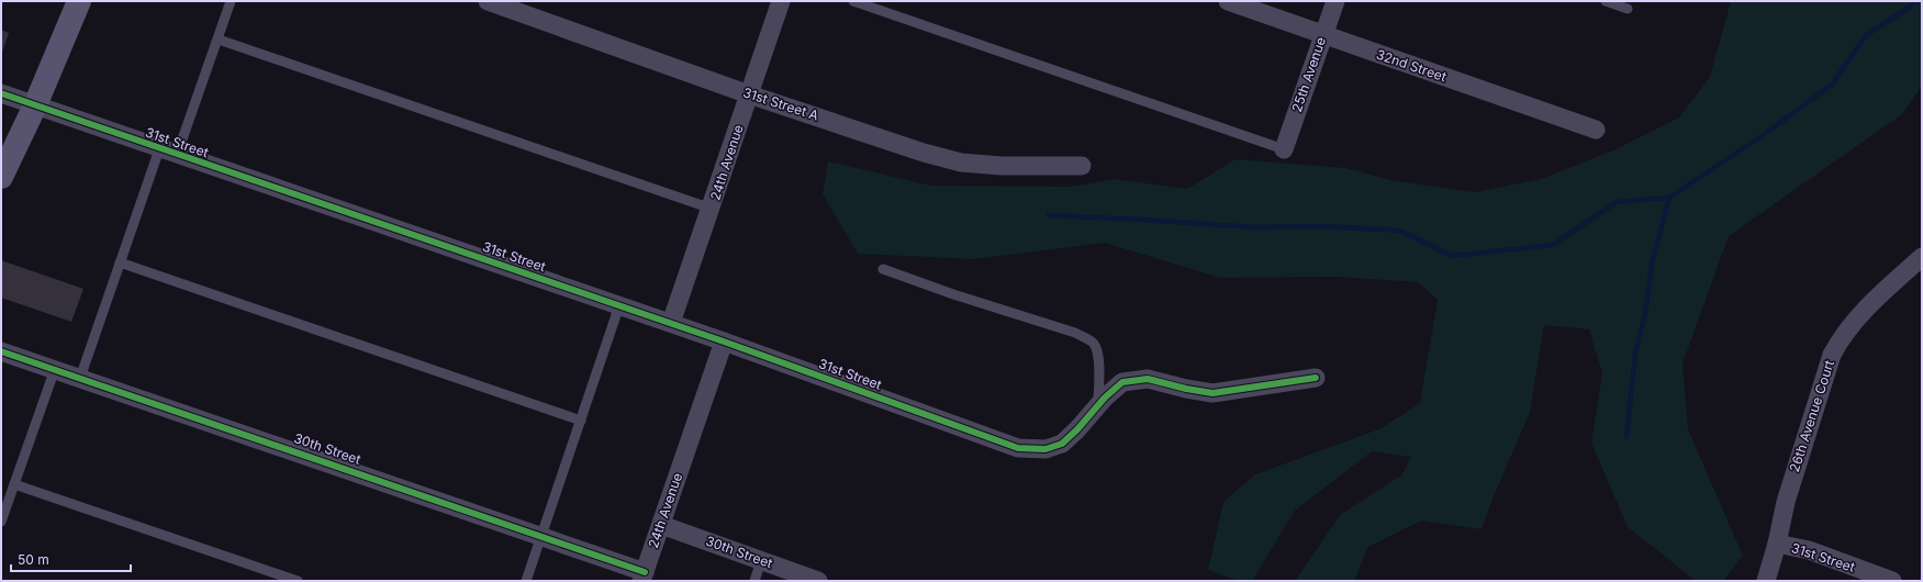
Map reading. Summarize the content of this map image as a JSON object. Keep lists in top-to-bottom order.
{
  "streets": {
    "street": [
      "32nd Street",
      "25th Avenue",
      "31st Street A",
      "31st Street",
      "24th Avenue",
      "26th Avenue Court",
      "30th Street"
    ]
  },
  "crossings": [
    ["32nd Street", "25th Avenue"],
    ["31st Street A", "24th Avenue"],
    ["31st Street", "24th Avenue"],
    ["31st Street", "26th Avenue Court"],
    ["24th Avenue", "30th Street"]
  ],
  "scale_bar": "50 m"
}
